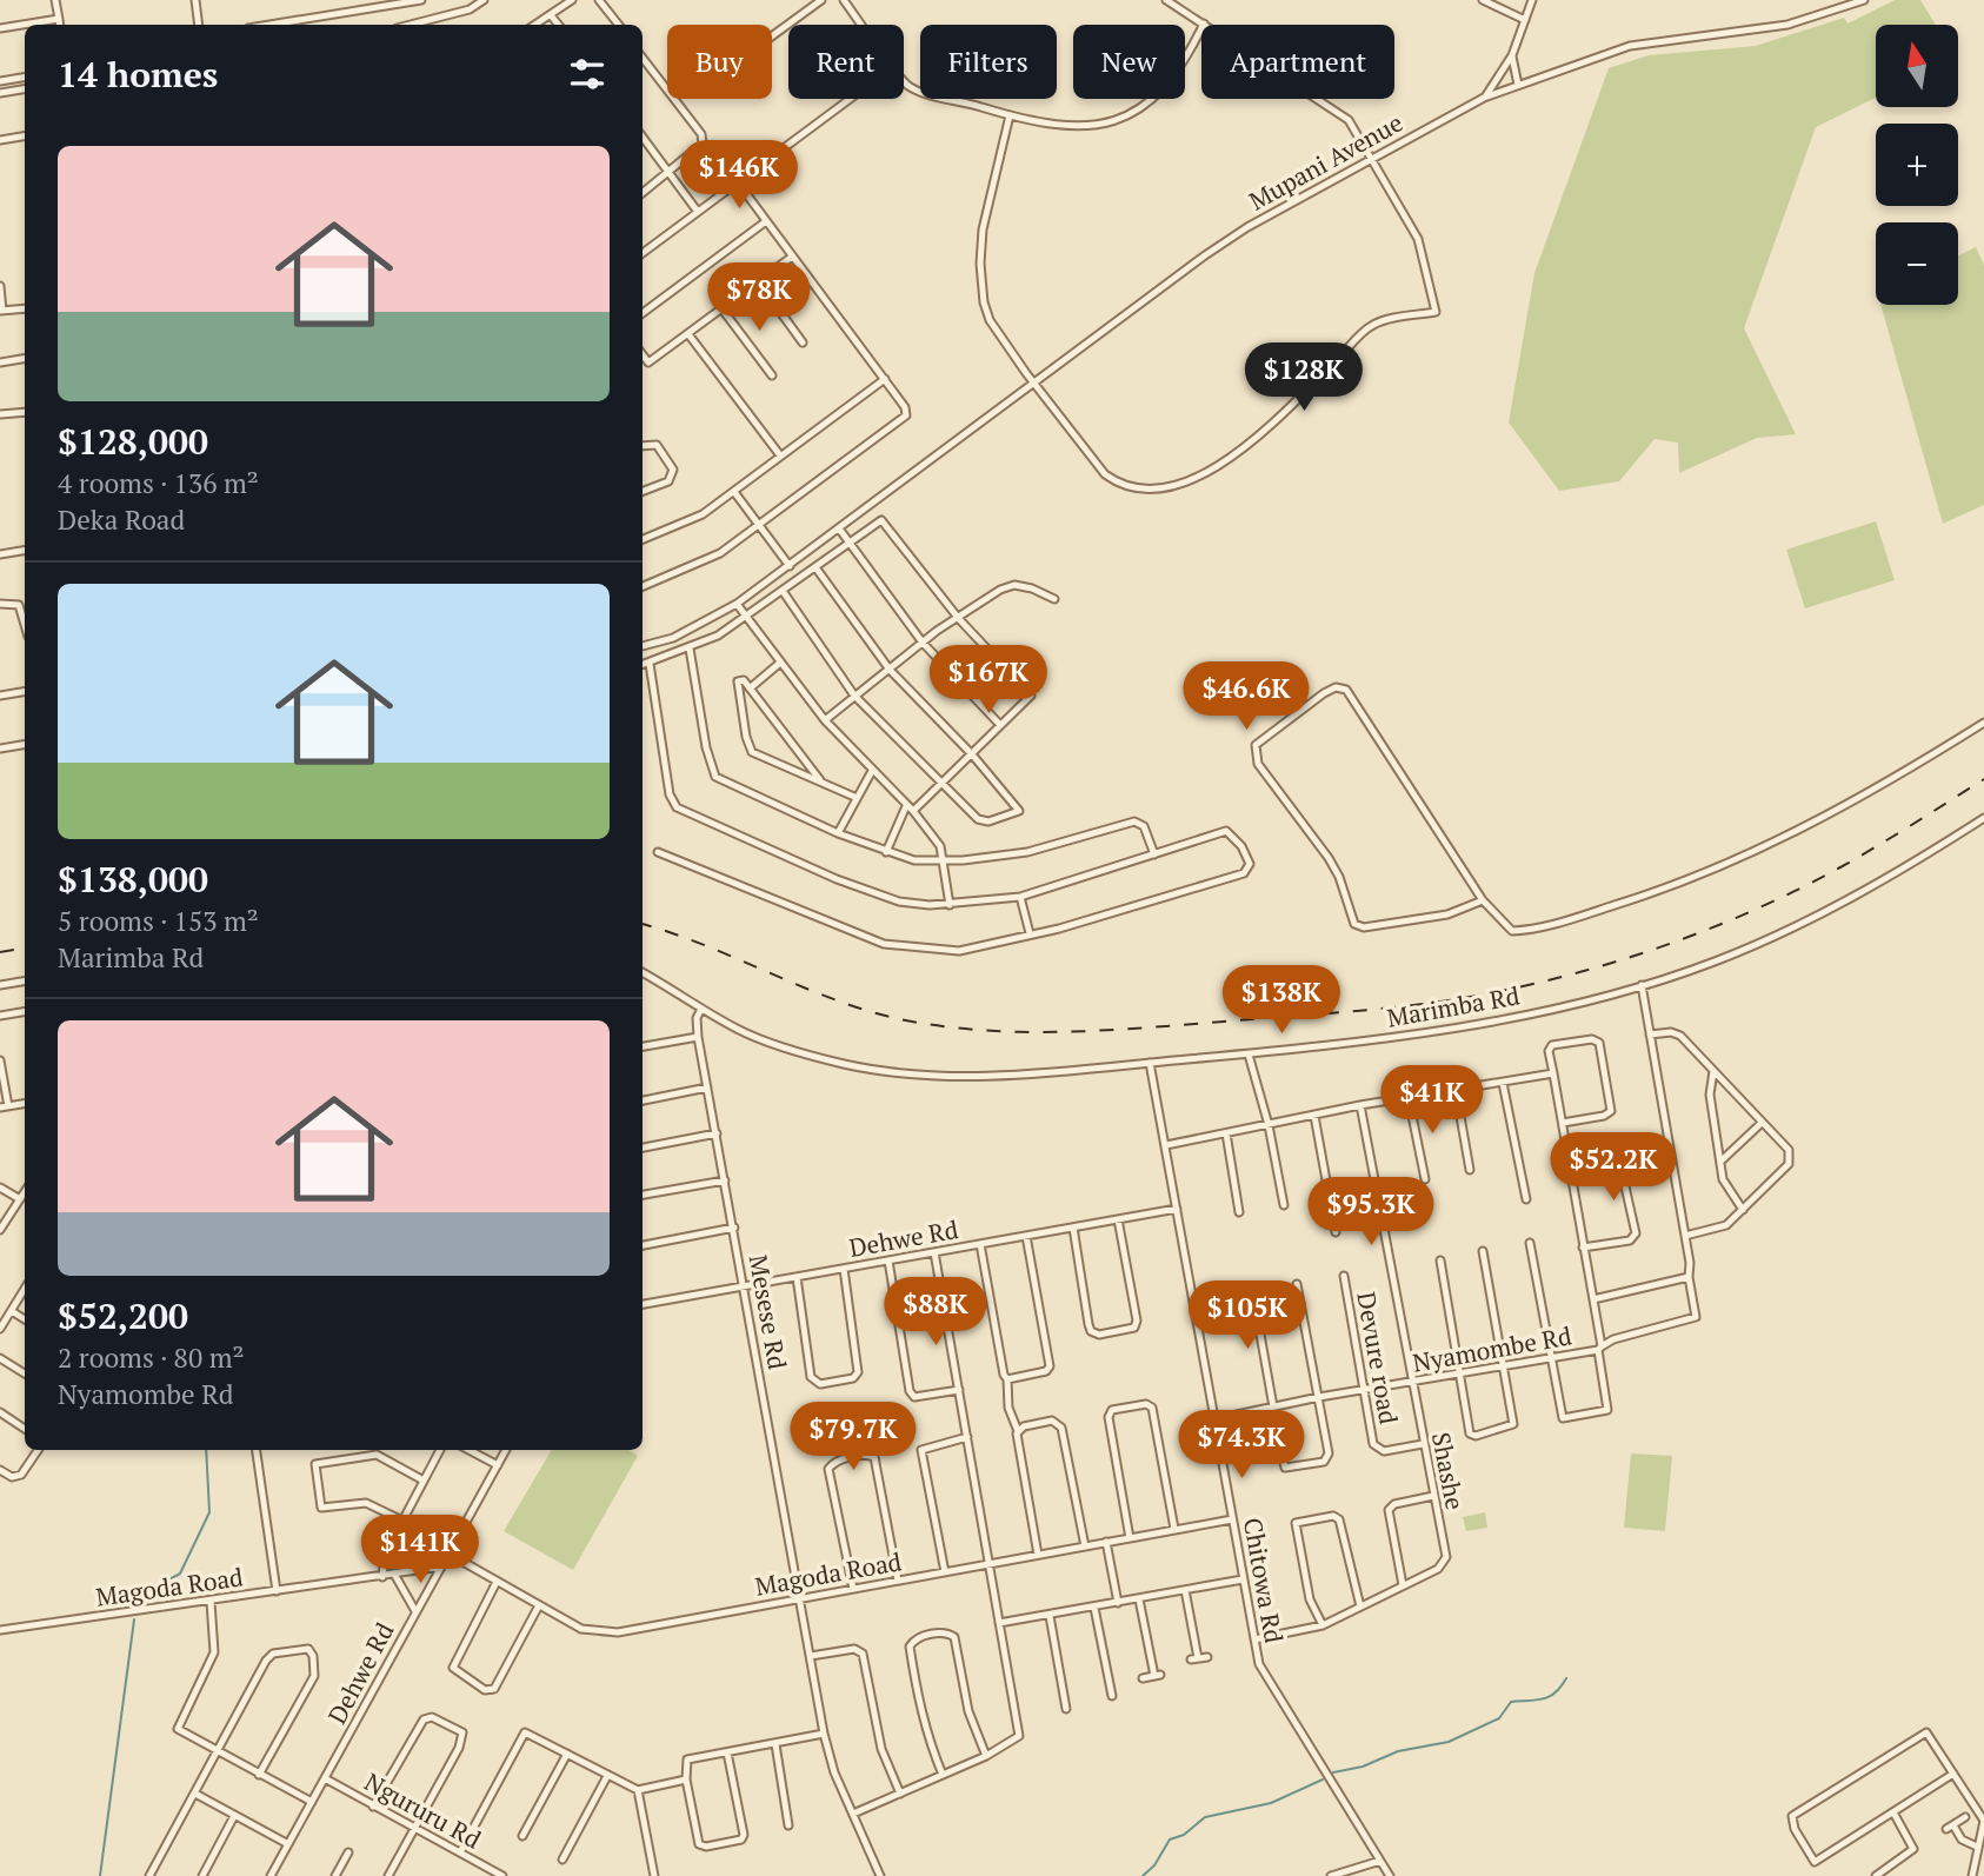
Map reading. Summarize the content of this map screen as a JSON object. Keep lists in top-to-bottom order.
{
  "streets": {
    "street": [
      "Mupani Avenue",
      "Marimba Rd",
      "Dehwe Rd",
      "Mesese Rd",
      "Nyamombe Rd",
      "Devure road",
      "Shashe",
      "Magoda Road",
      "Chitowa Rd",
      "Ngururu Rd"
    ]
  },
  "crossings": [
    ["Marimba Rd", "Mesese Rd"],
    ["Marimba Rd", "Chitowa Rd"],
    ["Dehwe Rd", "Mesese Rd"],
    ["Dehwe Rd", "Magoda Road"],
    ["Dehwe Rd", "Chitowa Rd"],
    ["Dehwe Rd", "Ngururu Rd"],
    ["Mesese Rd", "Magoda Road"],
    ["Nyamombe Rd", "Devure road"],
    ["Nyamombe Rd", "Shashe"],
    ["Nyamombe Rd", "Chitowa Rd"],
    ["Devure road", "Shashe"],
    ["Magoda Road", "Chitowa Rd"]
  ],
  "north": "top",
  "page": {
    "map_buttons": ["+", "−"],
    "chip": [
      "Buy",
      "Rent",
      "Filters",
      "New",
      "Apartment"
    ],
    "heading": "14 homes",
    "list": [
      {
        "name": "$128,000",
        "note": "4 rooms · 136 m² · Deka Road"
      },
      {
        "name": "$138,000",
        "note": "5 rooms · 153 m² · Marimba Rd"
      },
      {
        "name": "$52,200",
        "note": "2 rooms · 80 m² · Nyamombe Rd"
      }
    ],
    "price": [
      "$146K",
      "$78K",
      "$128K",
      "$167K",
      "$46.6K",
      "$138K",
      "$41K",
      "$52.2K",
      "$95.3K",
      "$88K",
      "$105K",
      "$79.7K",
      "$74.3K",
      "$141K"
    ]
  }
}
